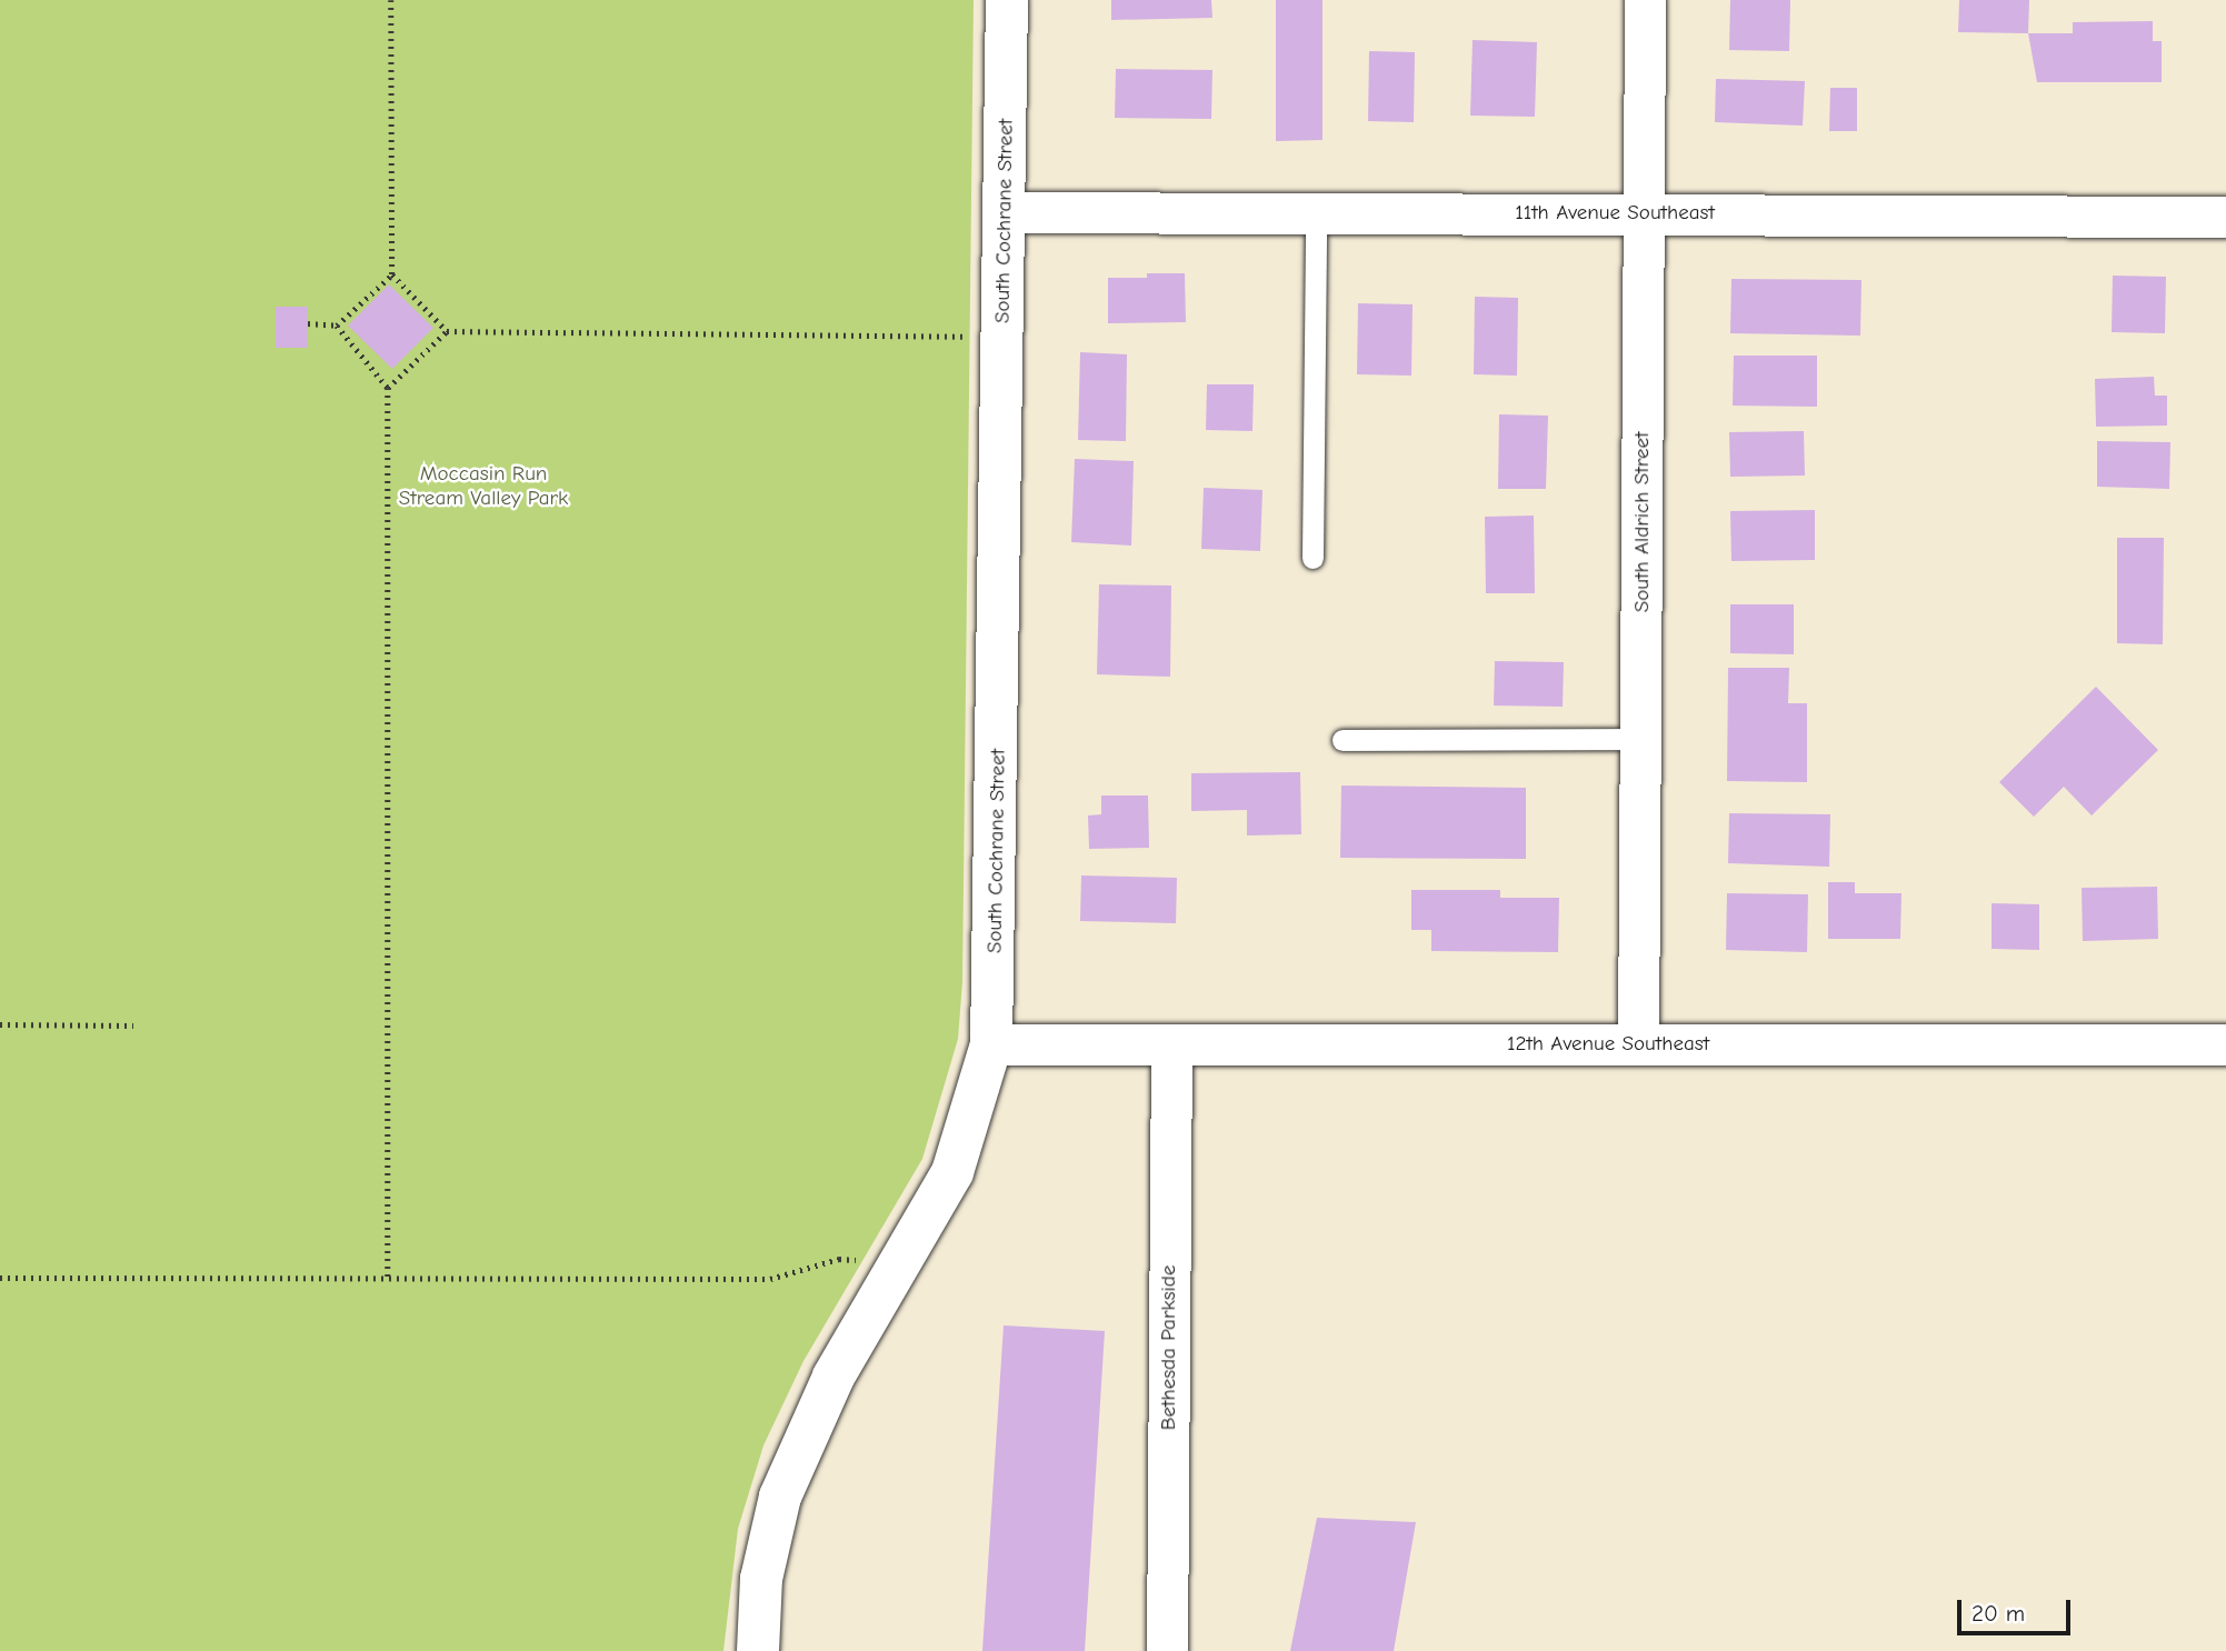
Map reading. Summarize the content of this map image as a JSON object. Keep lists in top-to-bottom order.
{
  "streets": {
    "street": [
      "11th Avenue Southeast",
      "South Cochrane Street",
      "South Aldrich Street",
      "12th Avenue Southeast",
      "Bethesda Parkside"
    ]
  },
  "crossings": [
    ["11th Avenue Southeast", "South Cochrane Street"],
    ["11th Avenue Southeast", "South Aldrich Street"],
    ["South Cochrane Street", "12th Avenue Southeast"],
    ["South Aldrich Street", "12th Avenue Southeast"],
    ["12th Avenue Southeast", "Bethesda Parkside"]
  ],
  "parks": ["Moccasin Run Stream Valley Park"],
  "scale_bar": "20 m"
}
